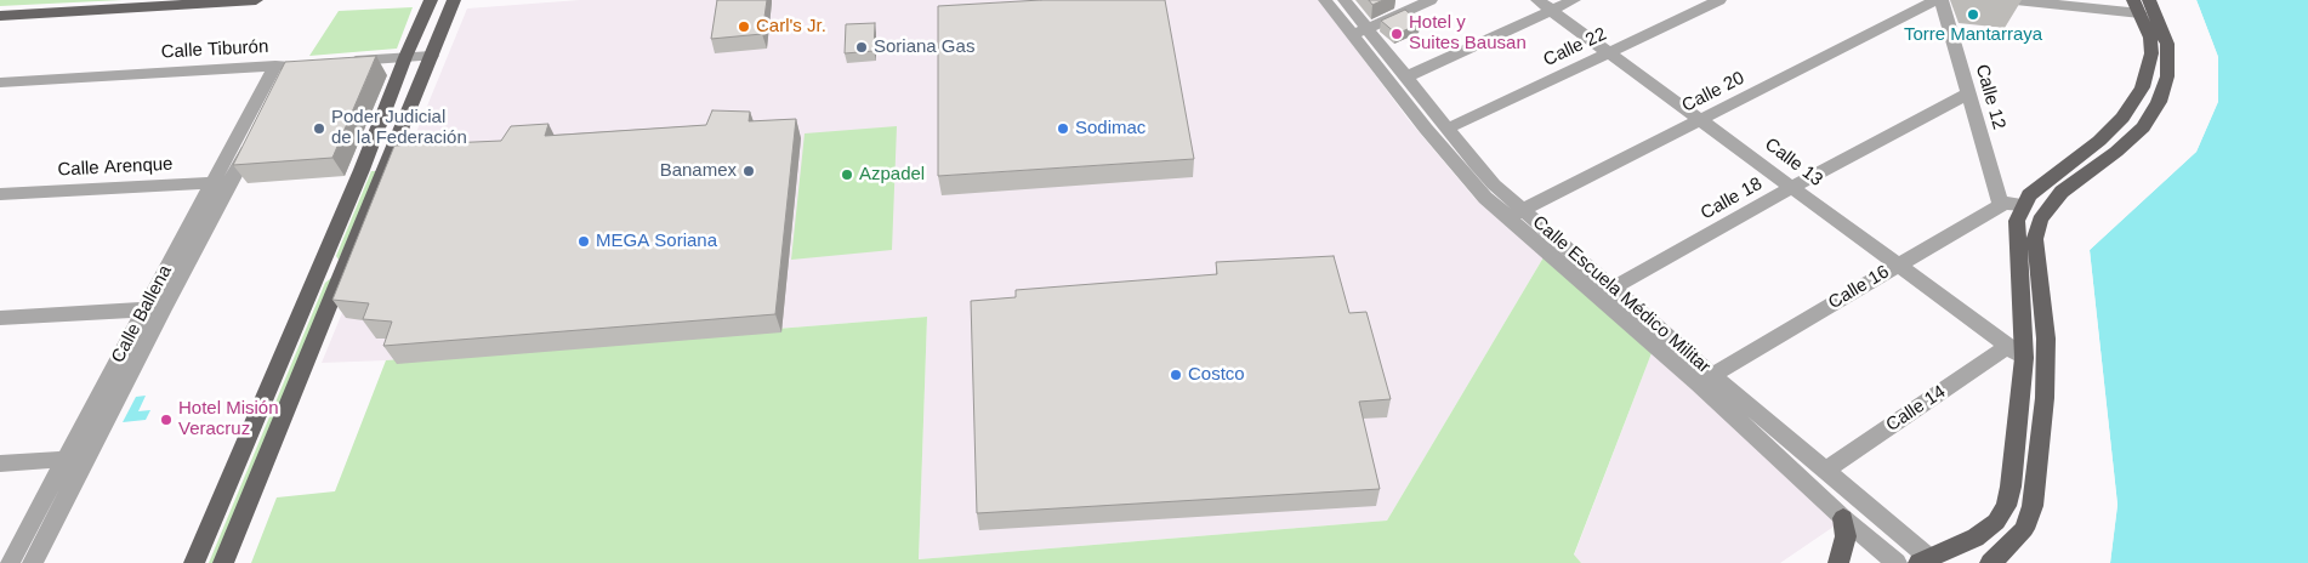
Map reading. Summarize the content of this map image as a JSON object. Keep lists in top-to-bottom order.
{
  "streets": {
    "street": [
      "Calle 22",
      "Calle Tiburón",
      "Calle 20",
      "Calle 12",
      "Calle 13",
      "Calle Arenque",
      "Calle 18",
      "Calle 16",
      "Calle Escuela Médico Militar",
      "Calle Ballena",
      "Calle 14"
    ]
  },
  "crossings": [
    ["Calle 22", "Calle 13"],
    ["Calle 22", "Calle Escuela Médico Militar"],
    ["Calle Tiburón", "Calle Ballena"],
    ["Calle 20", "Calle 13"],
    ["Calle 20", "Calle Escuela Médico Militar"],
    ["Calle 12", "Calle 18"],
    ["Calle 12", "Calle 16"],
    ["Calle 13", "Calle 18"],
    ["Calle 13", "Calle 16"],
    ["Calle 13", "Calle 14"],
    ["Calle Arenque", "Calle Ballena"],
    ["Calle 18", "Calle Escuela Médico Militar"],
    ["Calle 16", "Calle Escuela Médico Militar"],
    ["Calle Escuela Médico Militar", "Calle 14"]
  ],
  "places": [
    "Torre Mantarraya",
    "Carl's Jr.",
    "Hotel y Suites Bausan",
    "Soriana Gas",
    "Poder Judicial de la Federación",
    "Sodimac",
    "Banamex",
    "Azpadel",
    "MEGA Soriana",
    "Costco",
    "Hotel Misión Veracruz"
  ]
}
